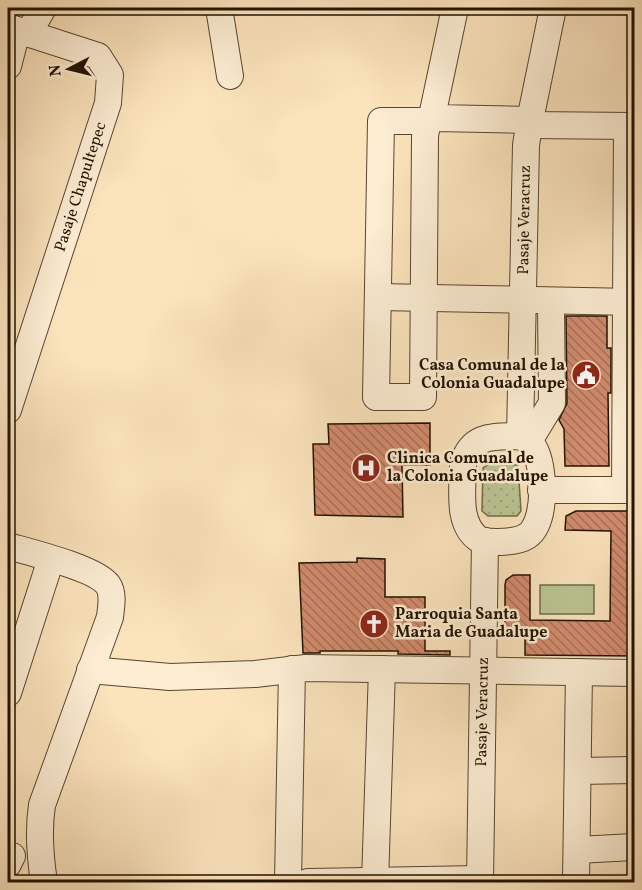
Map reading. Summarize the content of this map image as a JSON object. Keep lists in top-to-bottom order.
{
  "streets": {
    "street": ["Pasaje Chapultepec", "Pasaje Veracruz"]
  },
  "places": {
    "public building": ["Casa Comunal de la Colonia Guadalupe"],
    "hospital": ["Clinica Comunal de la Colonia Guadalupe"],
    "church": ["Parroquia Santa Maria de Guadalupe"]
  },
  "north": "left"
}
